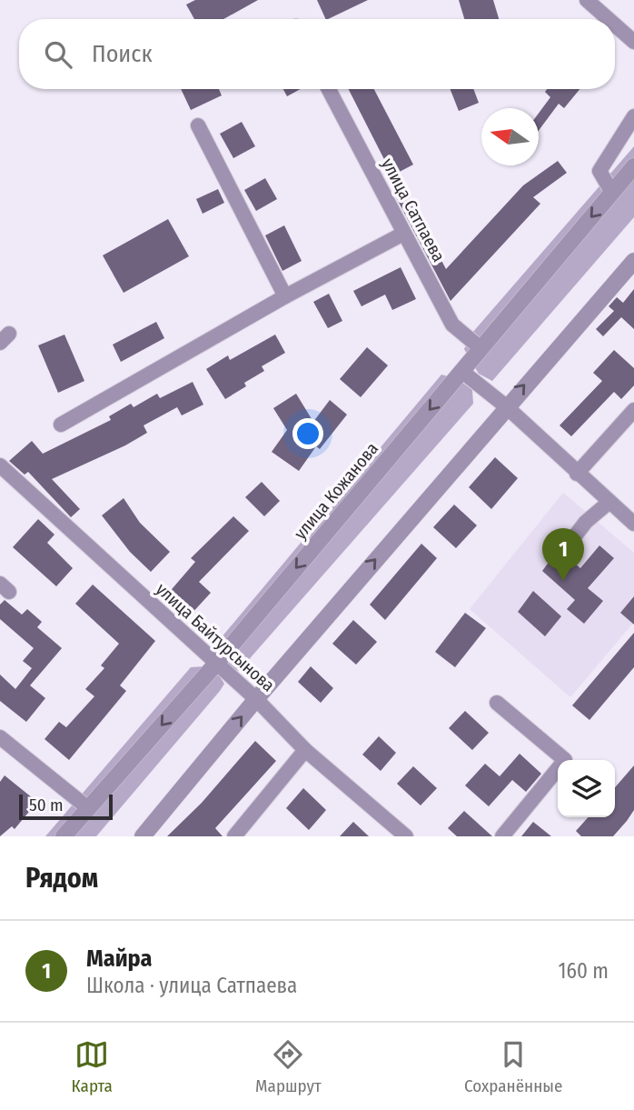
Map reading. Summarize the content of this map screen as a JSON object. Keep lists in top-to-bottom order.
{
  "streets": {
    "street": ["улица Сатпаева", "улица Кожанова", "улица Байтурсынова"]
  },
  "crossings": [
    ["улица Сатпаева", "улица Кожанова"],
    ["улица Кожанова", "улица Байтурсынова"]
  ],
  "scale_bar": "50 m",
  "north": "left",
  "page": {
    "search": "Поиск",
    "pins": "1",
    "scale": "50 m",
    "heading": "Рядом",
    "list": [
      {
        "mark": "1",
        "name": "Майра",
        "note": "Школа · улица Сатпаева",
        "value": "160 m"
      }
    ],
    "nav": ["Карта", "Маршрут", "Сохранённые"]
  }
}
